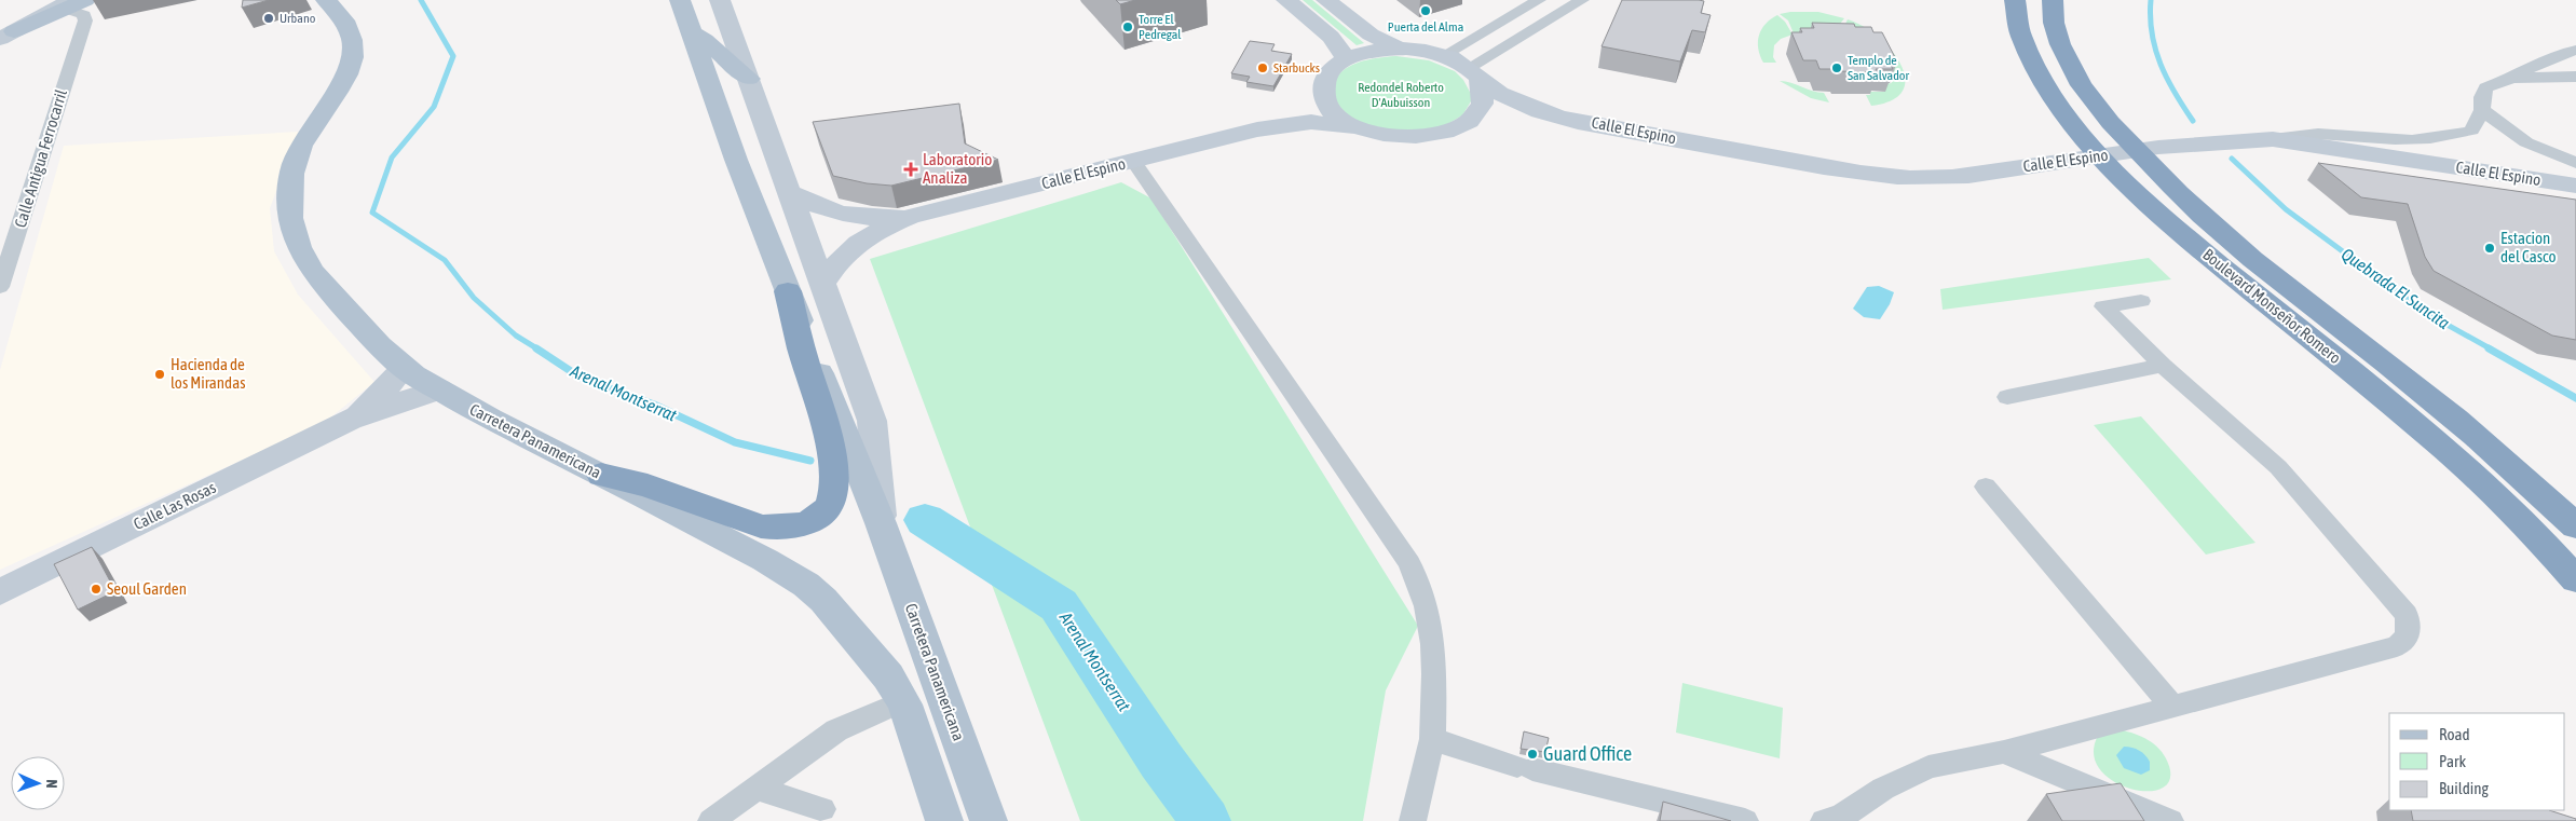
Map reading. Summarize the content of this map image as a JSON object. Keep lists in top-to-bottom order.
{
  "streets": {
    "highway": ["Boulevard Monseñor Romero"],
    "main road": ["Carretera Panamericana"],
    "street": ["Calle El Espino", "Calle Antigua Ferrocarril", "Calle Las Rosas"]
  },
  "crossings": [
    ["Calle El Espino", "Carretera Panamericana"],
    ["Carretera Panamericana", "Calle Las Rosas"]
  ],
  "water": ["Quebrada El Suncita", "Arenal Montserrat"],
  "parks": ["Redondel Roberto D'Aubuisson"],
  "places": {
    "other": [
      "Puerta del Alma",
      "Urbano",
      "Torre El Pedregal",
      "Starbucks",
      "Templo de San Salvador",
      "Estacion del Casco",
      "Hacienda de los Mirandas",
      "Seoul Garden",
      "Guard Office"
    ],
    "health": ["Laboratorio Analiza"]
  },
  "legend": ["Road", "Park", "Building"],
  "north": "right"
}
